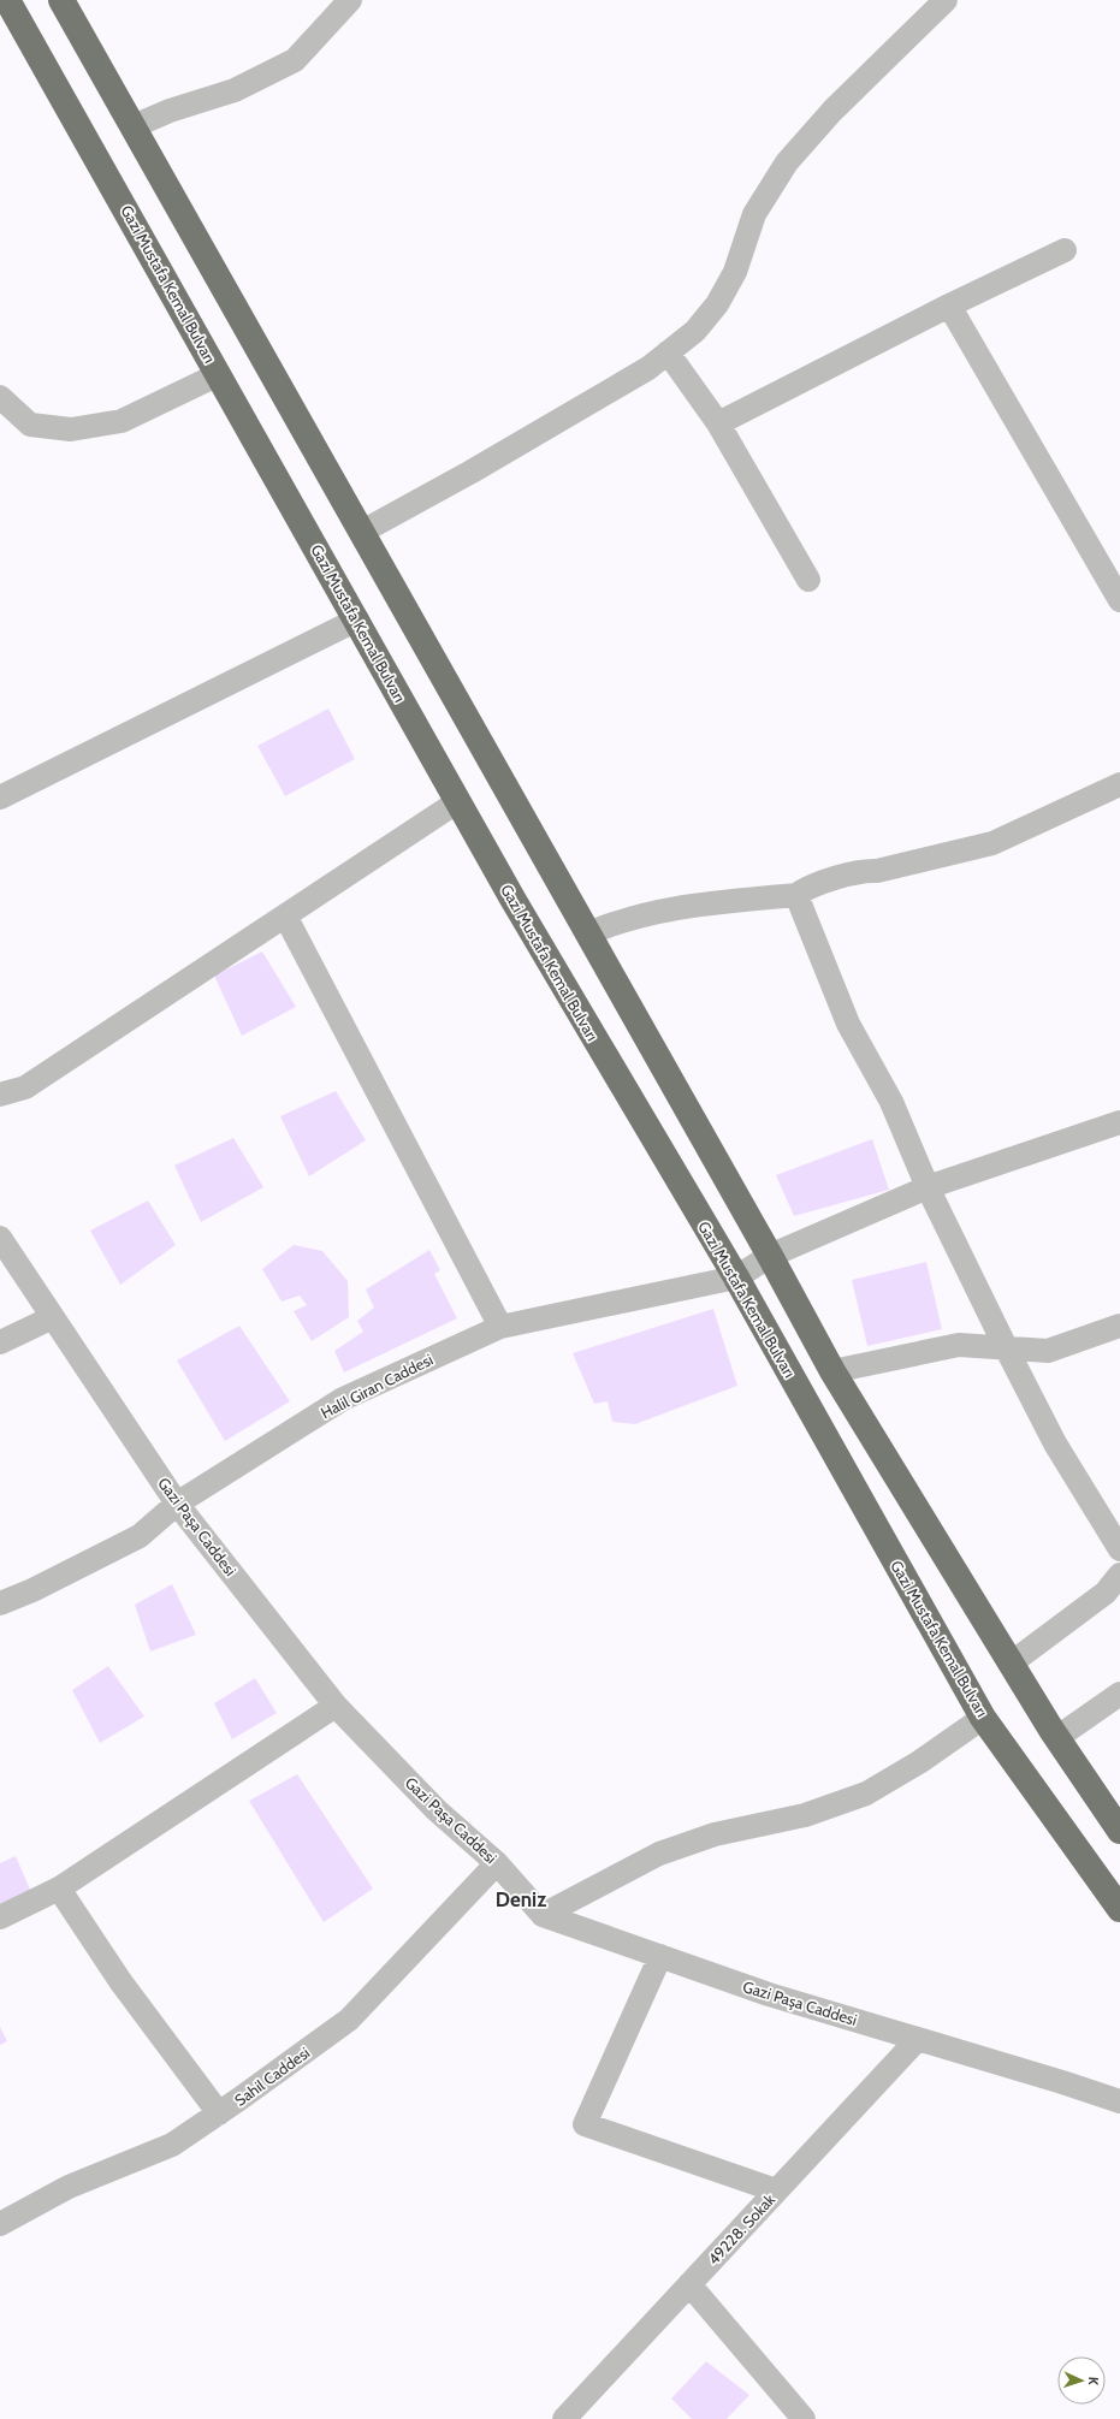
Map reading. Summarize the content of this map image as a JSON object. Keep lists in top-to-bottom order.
{
  "streets": {
    "highway": ["Gazi Mustafa Kemal Bulvarı"],
    "street": [
      "Halil Giran Caddesi",
      "Gazi Paşa Caddesi",
      "Sahil Caddesi",
      "49228. Sokak"
    ]
  },
  "crossings": [
    ["Gazi Mustafa Kemal Bulvarı", "Halil Giran Caddesi"],
    ["Halil Giran Caddesi", "Gazi Paşa Caddesi"],
    ["Gazi Paşa Caddesi", "Sahil Caddesi"],
    ["Gazi Paşa Caddesi", "49228. Sokak"]
  ],
  "districts": ["Deniz"],
  "north": "right"
}
